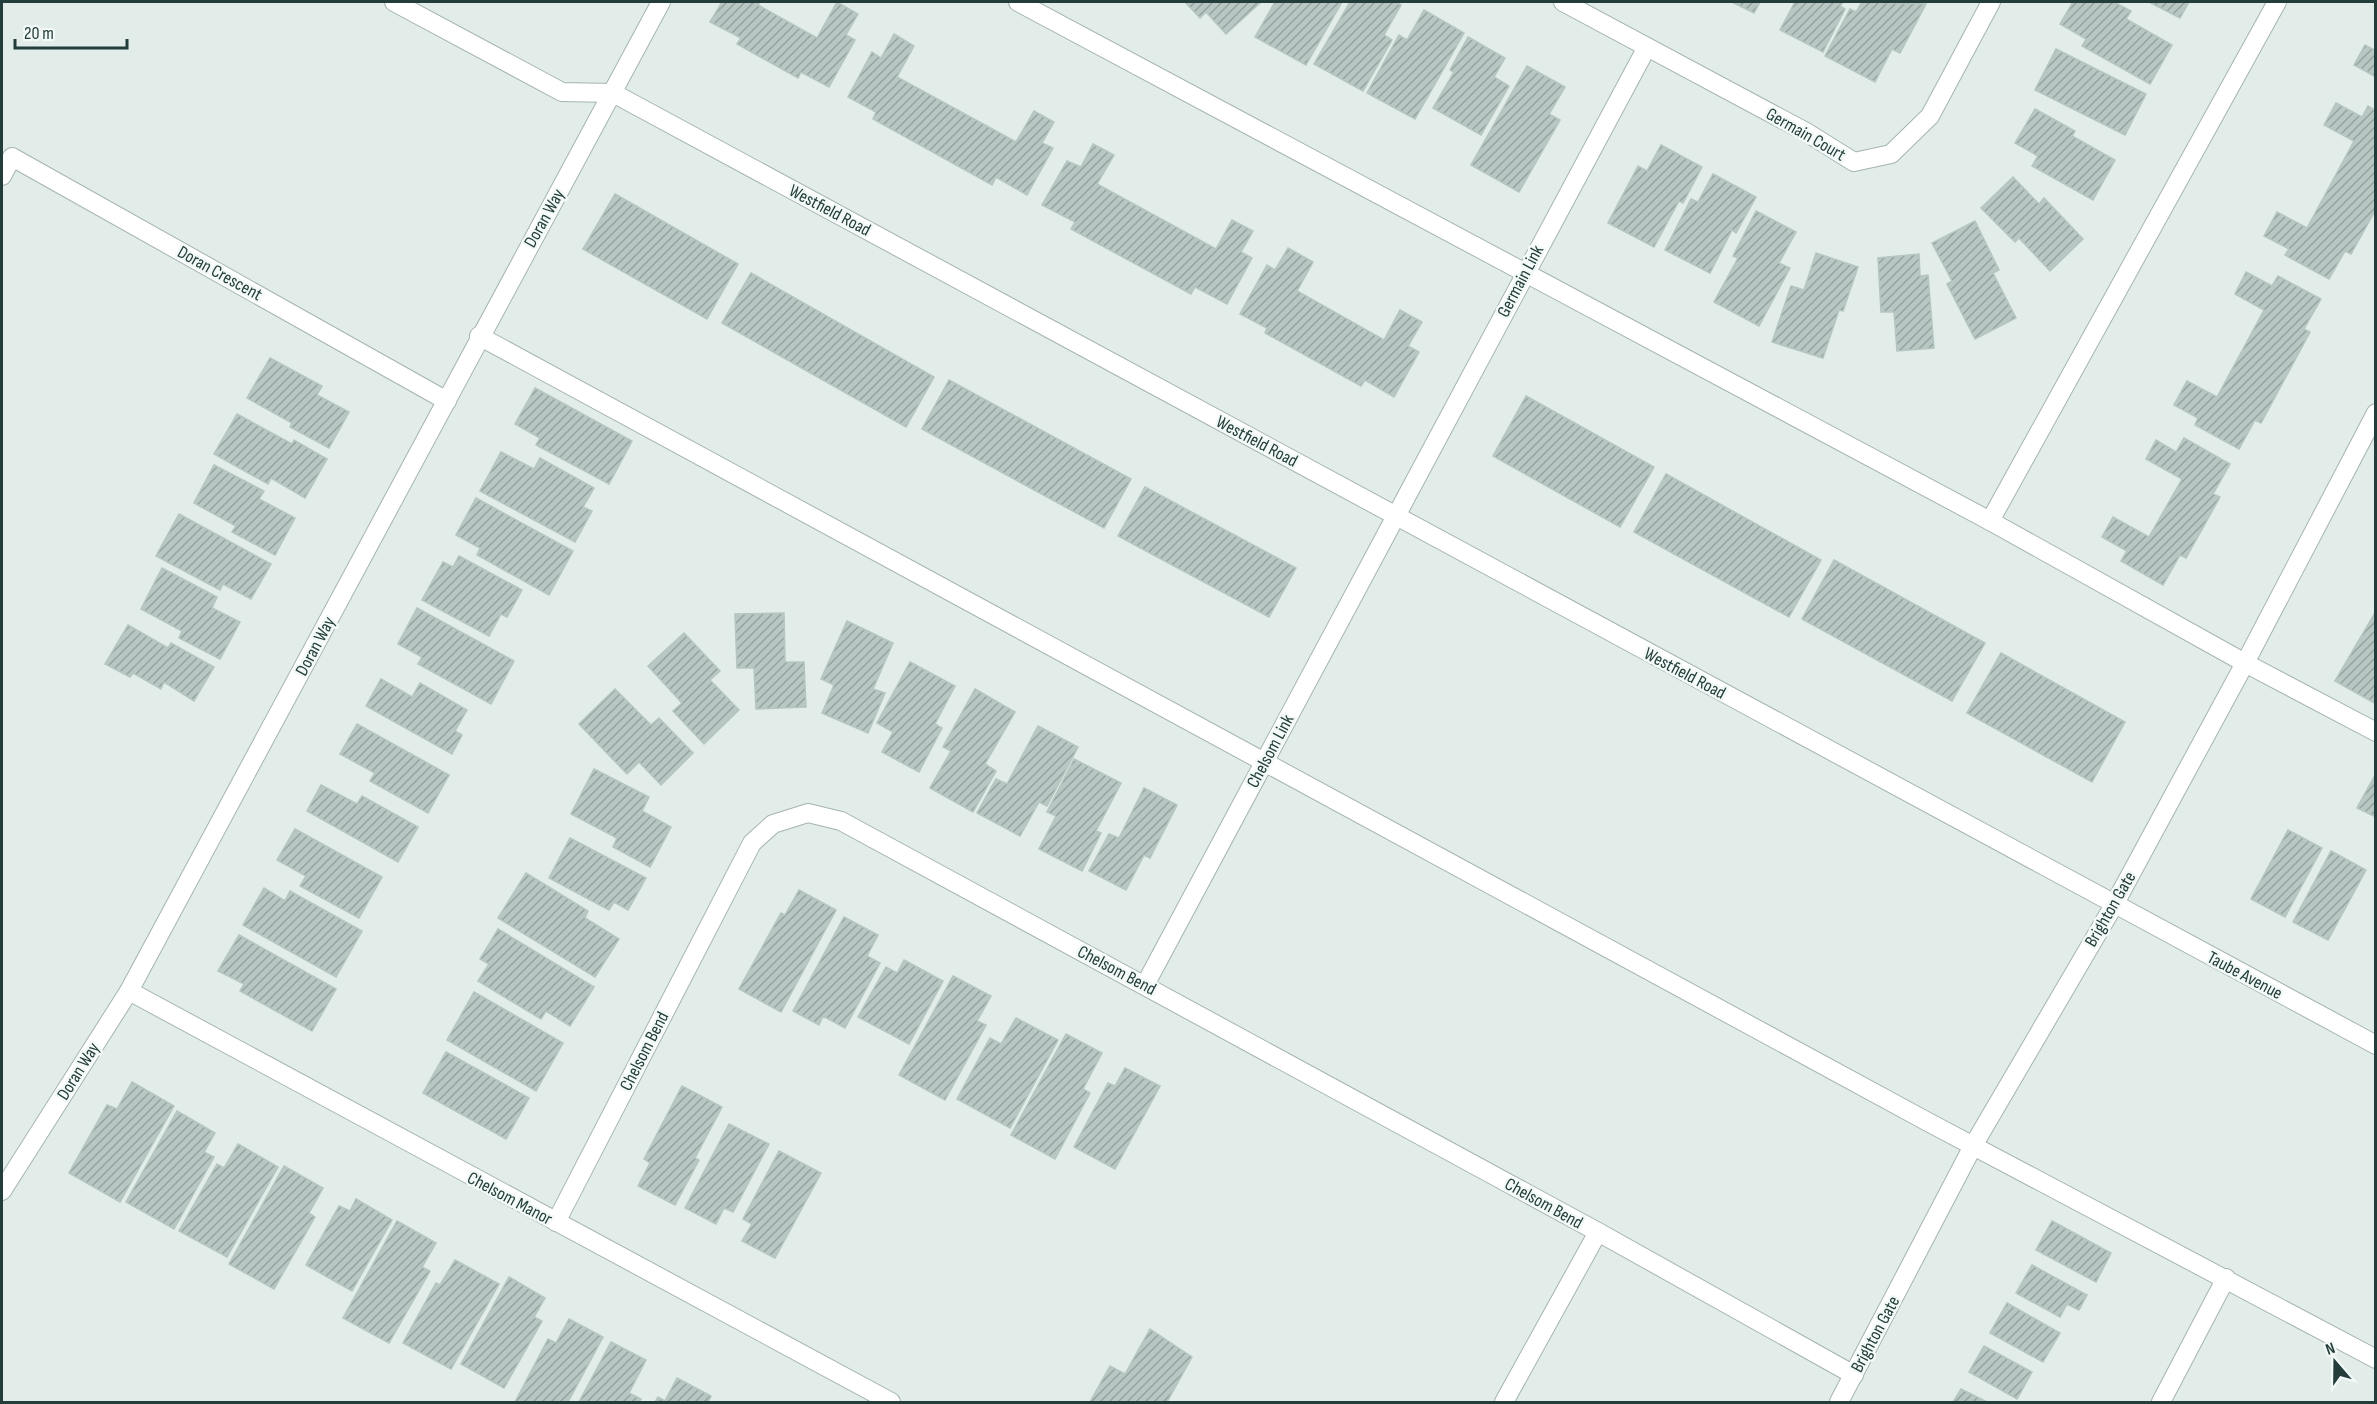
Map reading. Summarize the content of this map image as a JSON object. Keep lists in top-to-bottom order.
{
  "streets": {
    "street": [
      "Germain Court",
      "Westfield Road",
      "Doran Way",
      "Doran Crescent",
      "Germain Link",
      "Chelsom Link",
      "Brighton Gate",
      "Chelsom Bend",
      "Taube Avenue",
      "Chelsom Manor"
    ]
  },
  "crossings": [
    ["Germain Court", "Germain Link"],
    ["Westfield Road", "Doran Way"],
    ["Westfield Road", "Germain Link"],
    ["Westfield Road", "Chelsom Link"],
    ["Westfield Road", "Brighton Gate"],
    ["Westfield Road", "Taube Avenue"],
    ["Doran Way", "Doran Crescent"],
    ["Doran Way", "Chelsom Manor"],
    ["Germain Link", "Chelsom Link"],
    ["Chelsom Link", "Chelsom Bend"],
    ["Brighton Gate", "Chelsom Bend"],
    ["Brighton Gate", "Taube Avenue"],
    ["Chelsom Bend", "Chelsom Manor"]
  ],
  "scale_bar": "20 m",
  "north": "top"
}
